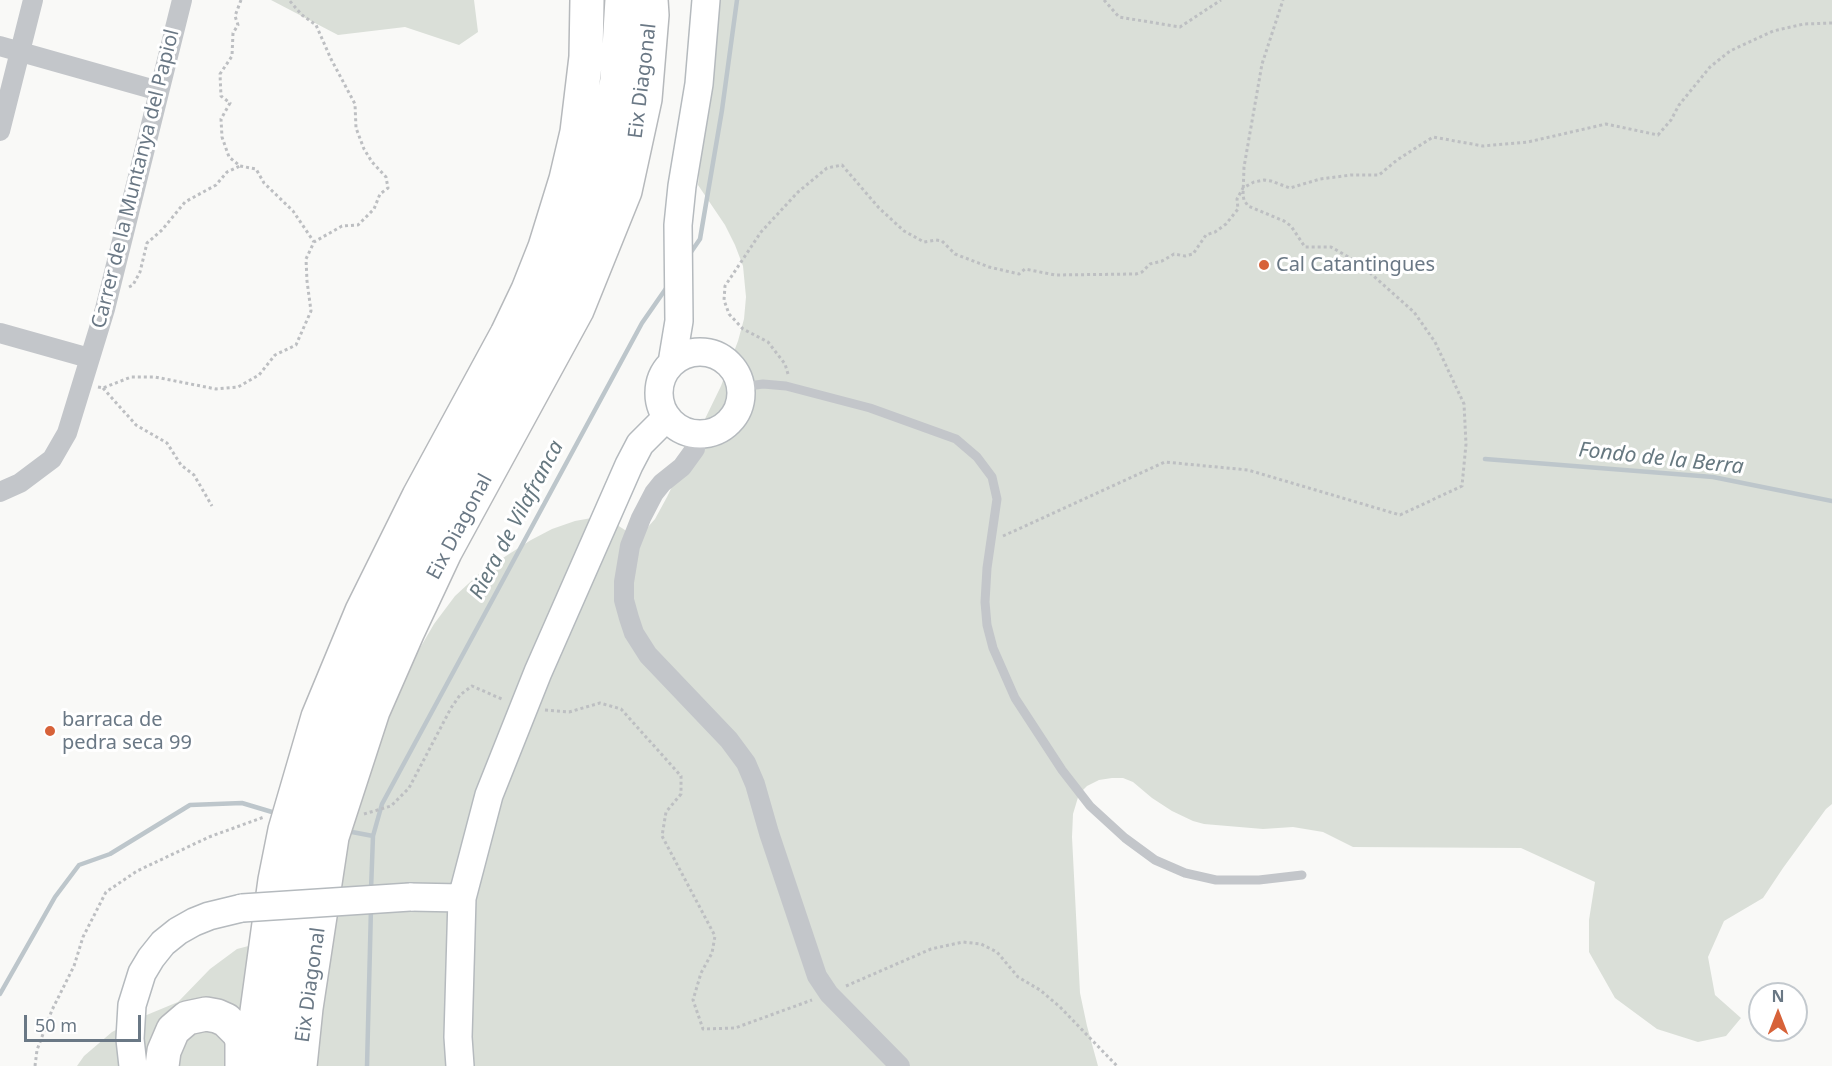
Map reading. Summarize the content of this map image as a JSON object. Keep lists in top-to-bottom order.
{
  "streets": {
    "highway": ["Eix Diagonal"],
    "street": ["Carrer de la Muntanya del Papiol"]
  },
  "water": ["Fondo de la Berra", "Riera de Vilafranca"],
  "places": ["Cal Catantingues", "barraca de pedra seca 99"],
  "scale_bar": "50 m",
  "north": "top"
}
